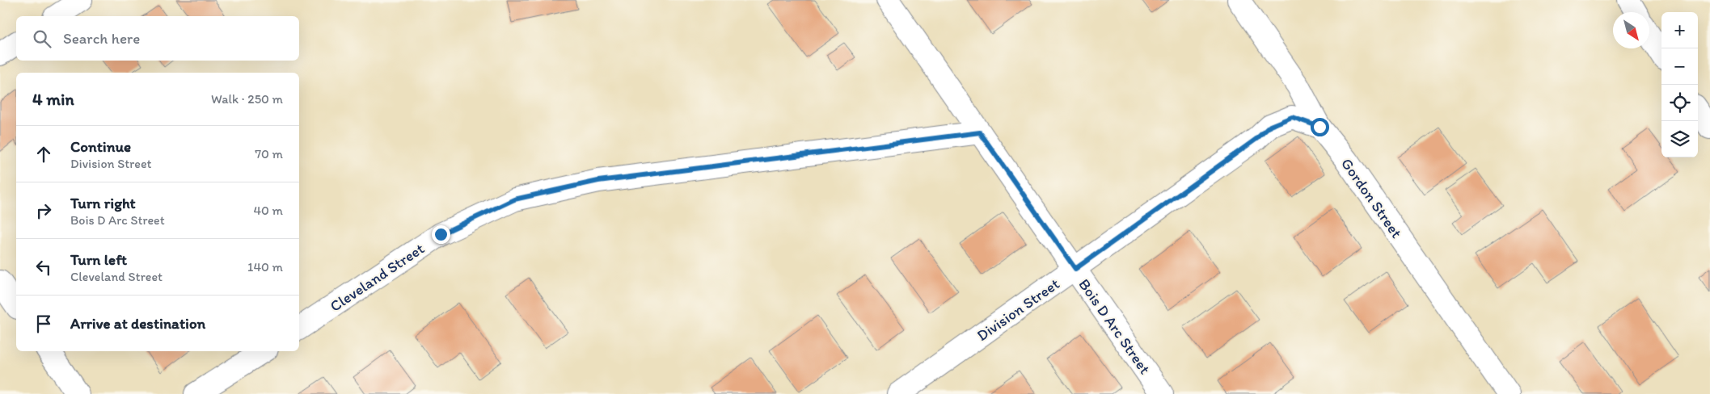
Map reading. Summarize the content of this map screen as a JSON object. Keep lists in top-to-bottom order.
{
  "streets": {
    "street": [
      "Gordon Street",
      "Cleveland Street",
      "Division Street",
      "Bois D Arc Street"
    ]
  },
  "crossings": [
    ["Gordon Street", "Division Street"],
    ["Cleveland Street", "Bois D Arc Street"],
    ["Division Street", "Bois D Arc Street"]
  ],
  "north": "bottom right",
  "page": {
    "map_buttons": ["+", "−"],
    "search": "Search here",
    "heading": ["4 min", "Walk · 250 m"],
    "list": [
      ["Continue", "Division Street", "70 m"],
      ["Turn right", "Bois D Arc Street", "40 m"],
      ["Turn left", "Cleveland Street", "140 m"],
      "Arrive at destination"
    ]
  }
}
